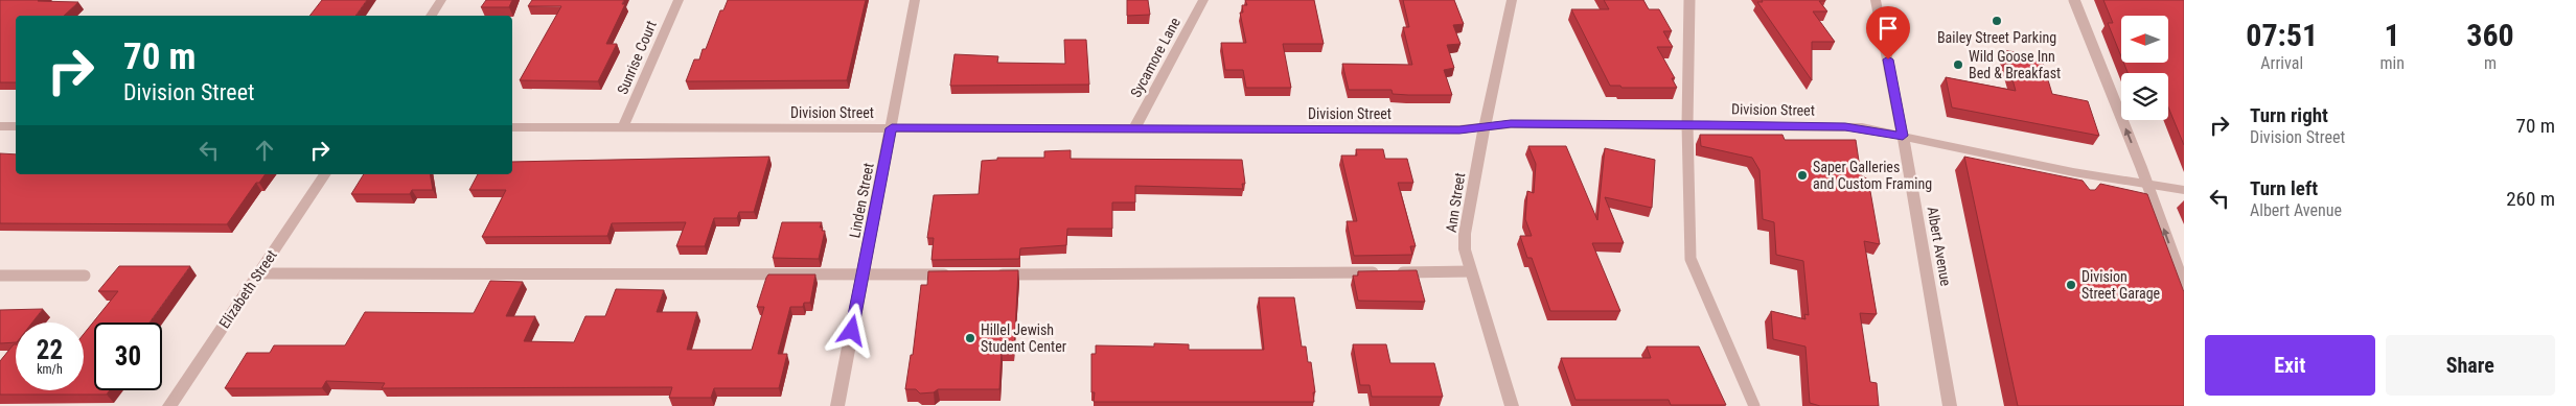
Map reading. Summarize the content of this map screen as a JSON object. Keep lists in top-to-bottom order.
{
  "streets": {
    "street": [
      "Sunrise Court",
      "Sycamore Lane",
      "Division Street",
      "Linden Street",
      "Ann Street",
      "Albert Avenue",
      "Elizabeth Street"
    ]
  },
  "crossings": [
    ["Sunrise Court", "Division Street"],
    ["Sycamore Lane", "Division Street"],
    ["Division Street", "Linden Street"],
    ["Division Street", "Ann Street"],
    ["Division Street", "Albert Avenue"]
  ],
  "places": [
    "Bailey Street Parking",
    "Wild Goose Inn Bed & Breakfast",
    "Saper Galleries and Custom Framing",
    "Division Street Garage",
    "Hillel Jewish Student Center"
  ],
  "north": "left",
  "page": {
    "eta": [
      "07:51",
      "Arrival",
      "1",
      "min",
      "360",
      "m"
    ],
    "turn": ["70 m", "Division Street"],
    "list": [
      {
        "name": "Turn right",
        "note": "Division Street",
        "value": "70 m"
      },
      {
        "name": "Turn left",
        "note": "Albert Avenue",
        "value": "260 m"
      }
    ],
    "speed": "22 km/h",
    "limit": "30",
    "buttons": ["Exit", "Share"]
  }
}
